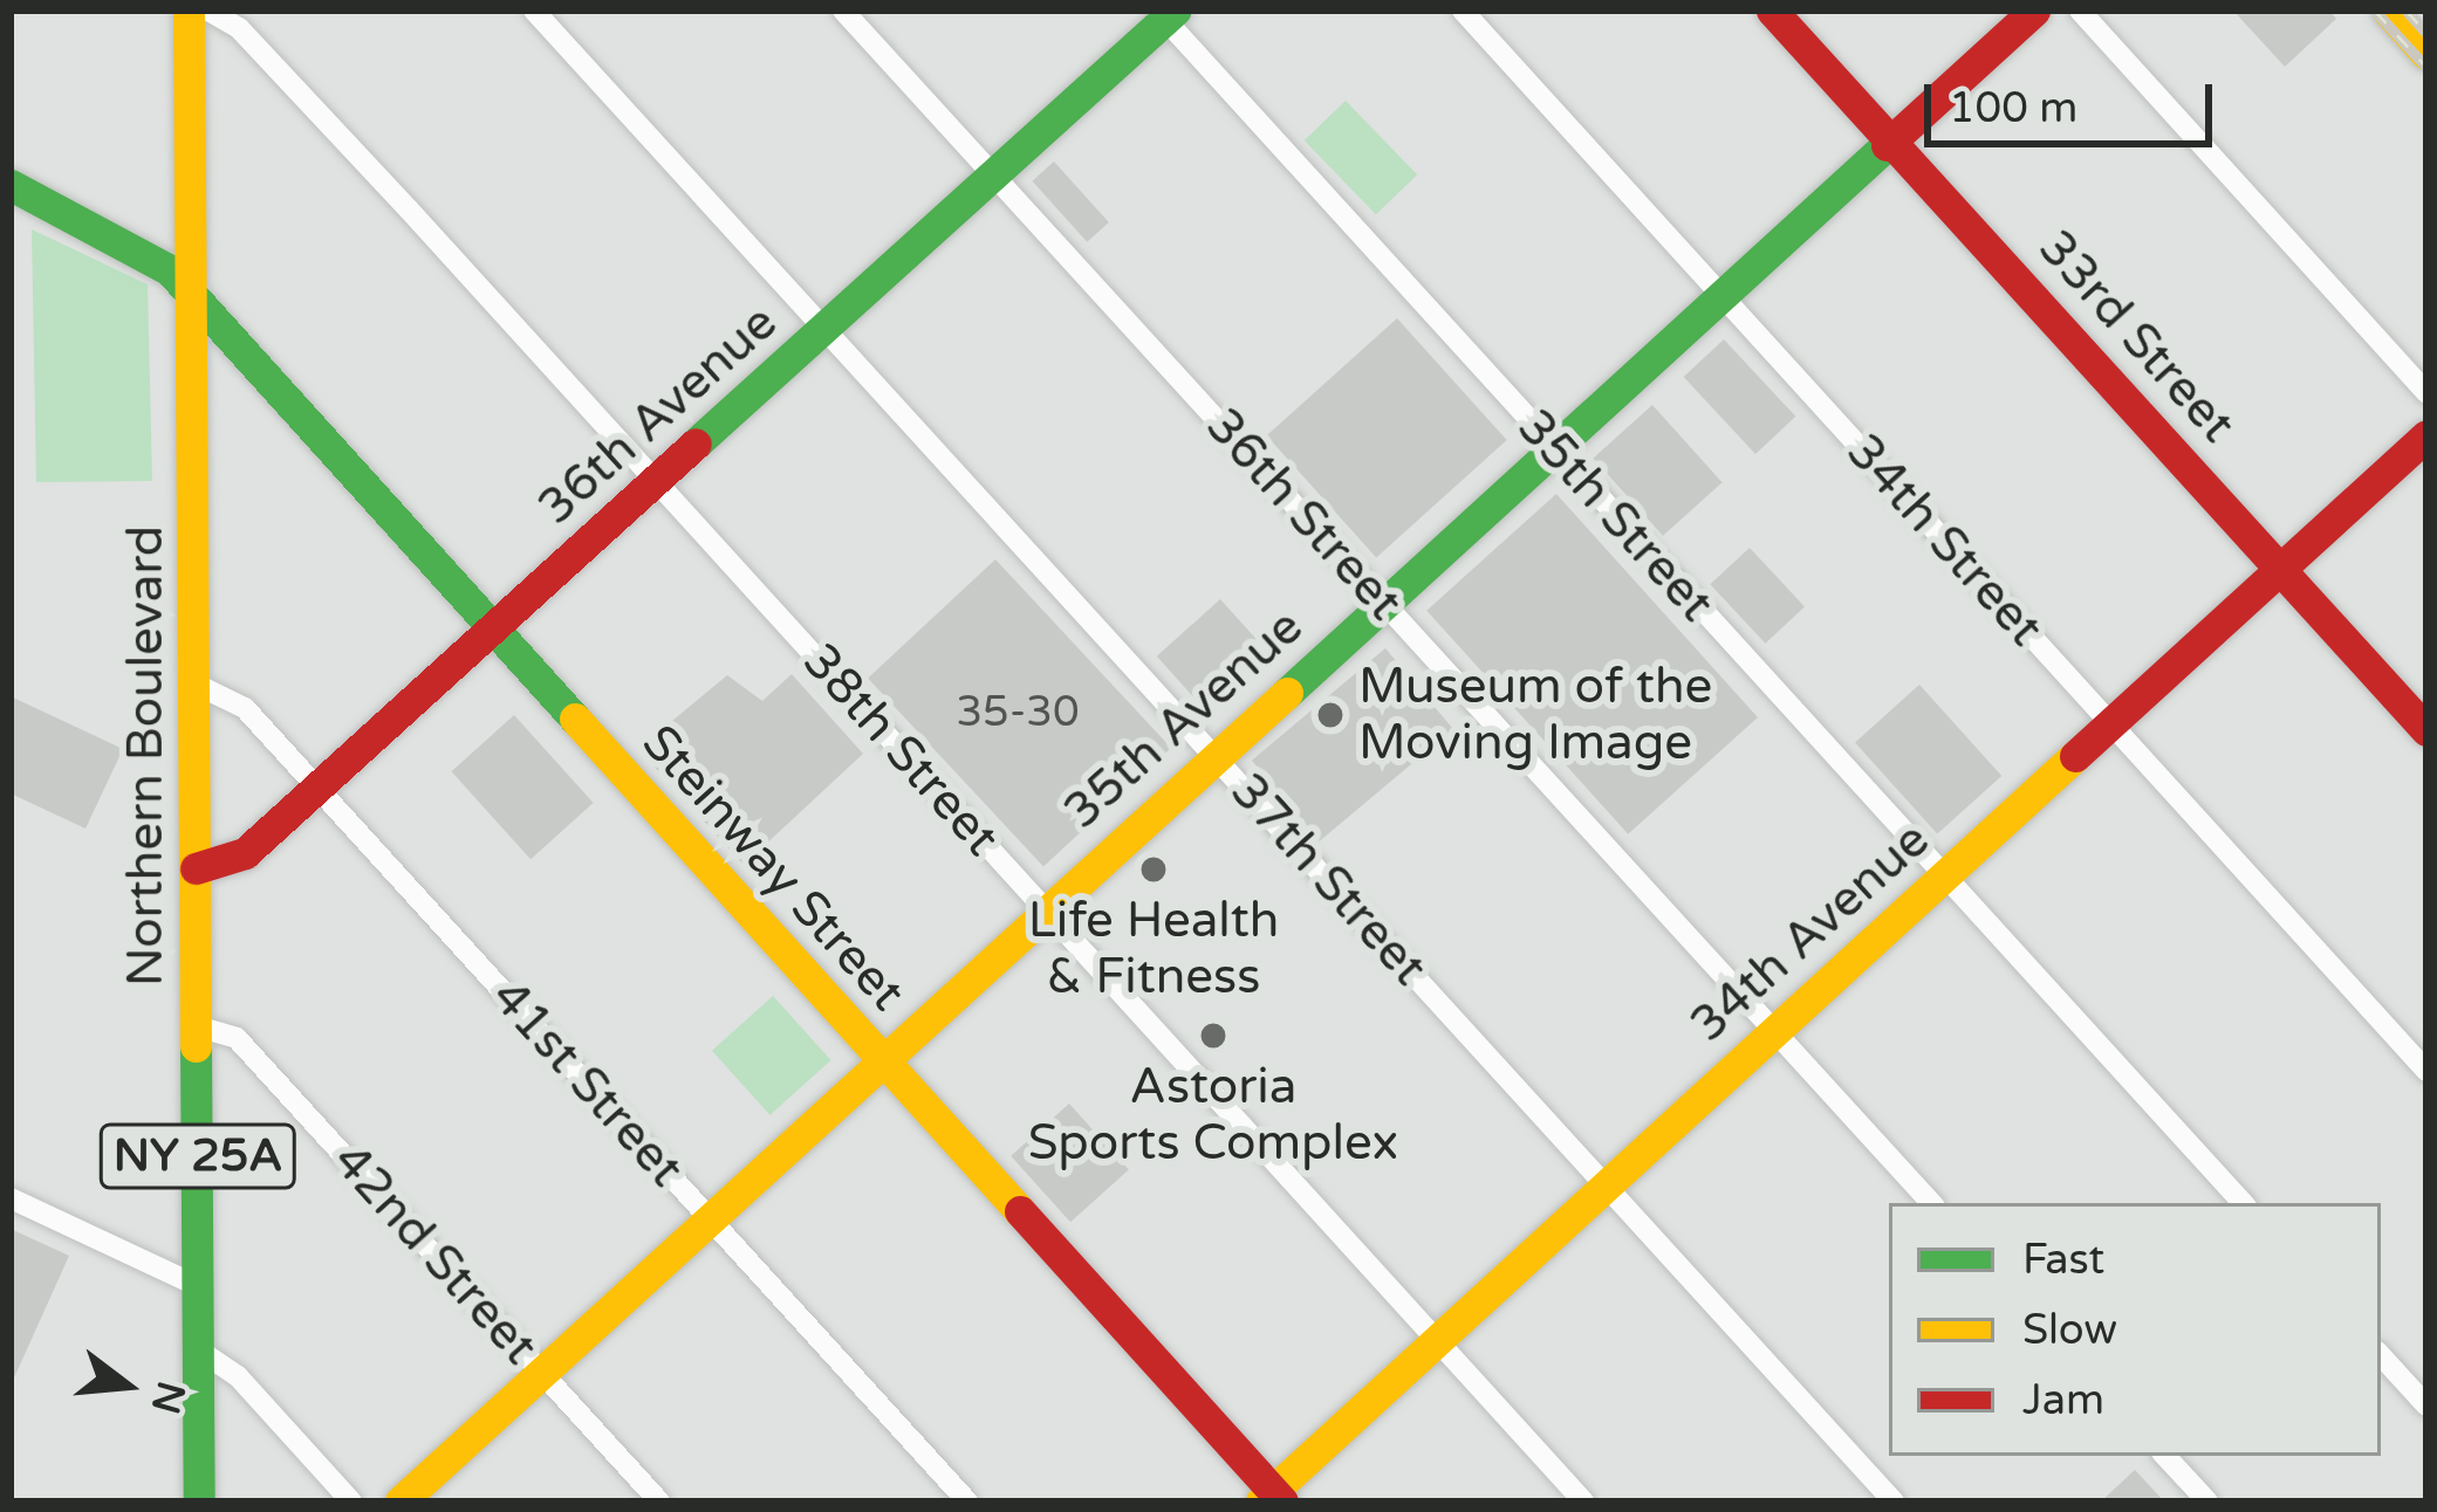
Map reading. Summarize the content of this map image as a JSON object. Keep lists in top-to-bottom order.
{
  "streets": {
    "street": [
      "33rd Street",
      "36th Avenue",
      "36th Street",
      "35th Street",
      "34th Street",
      "35th Avenue",
      "38th Street",
      "Northern Boulevard",
      "Steinway Street",
      "37th Street",
      "34th Avenue",
      "41st Street",
      "NY 25A",
      "42nd Street"
    ]
  },
  "crossings": [
    ["33rd Street", "35th Avenue"],
    ["33rd Street", "34th Avenue"],
    ["36th Avenue", "36th Street"],
    ["36th Avenue", "35th Street"],
    ["36th Avenue", "38th Street"],
    ["36th Avenue", "Northern Boulevard"],
    ["36th Avenue", "Steinway Street"],
    ["36th Avenue", "37th Street"],
    ["36th Avenue", "41st Street"],
    ["36th Street", "35th Avenue"],
    ["36th Street", "34th Avenue"],
    ["35th Street", "35th Avenue"],
    ["35th Street", "34th Avenue"],
    ["34th Street", "35th Avenue"],
    ["34th Street", "34th Avenue"],
    ["35th Avenue", "38th Street"],
    ["35th Avenue", "Steinway Street"],
    ["35th Avenue", "37th Street"],
    ["35th Avenue", "41st Street"],
    ["35th Avenue", "42nd Street"],
    ["38th Street", "34th Avenue"],
    ["Northern Boulevard", "Steinway Street"],
    ["Northern Boulevard", "41st Street"],
    ["Northern Boulevard", "42nd Street"],
    ["Steinway Street", "34th Avenue"],
    ["37th Street", "34th Avenue"]
  ],
  "places": ["Museum of the Moving Image", "Life Health & Fitness", "Astoria Sports Complex"],
  "house_numbers": ["35-30"],
  "legend": ["Fast", "Slow", "Jam"],
  "scale_bar": "100 m",
  "north": "right"
}
